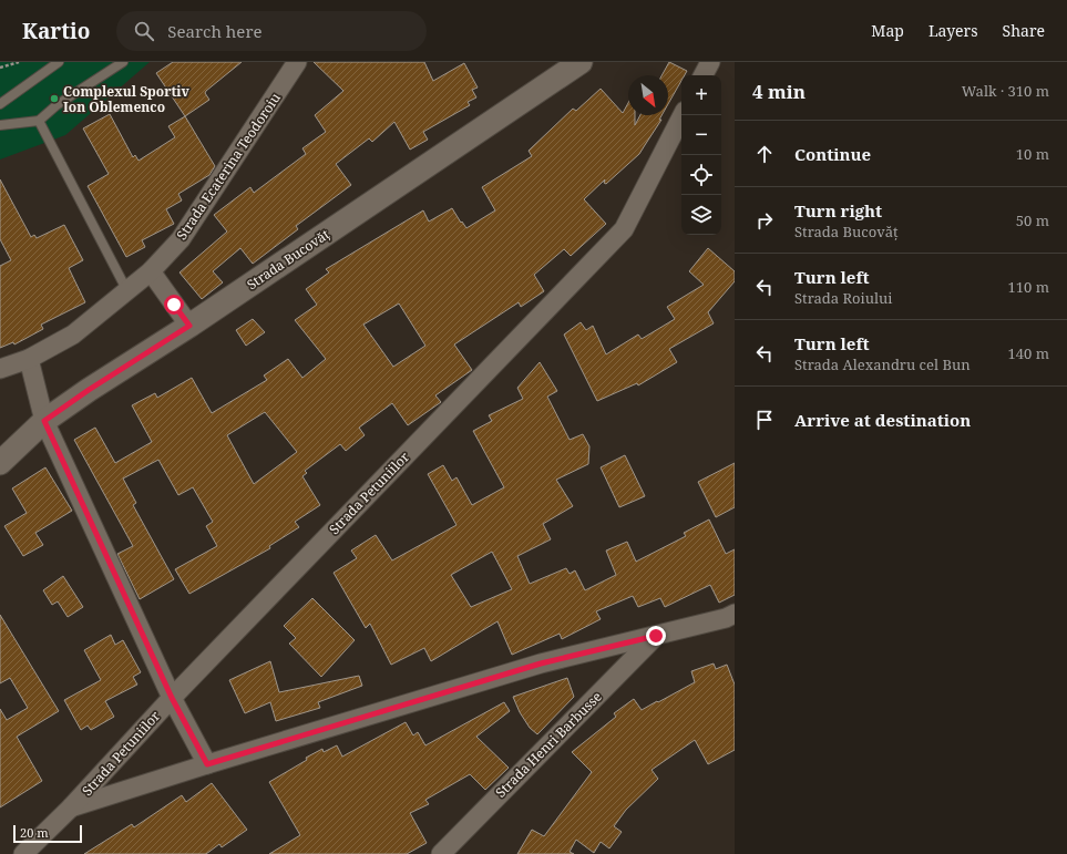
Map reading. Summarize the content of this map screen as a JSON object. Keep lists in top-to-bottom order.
{
  "streets": {
    "street": [
      "Strada Ecaterina Teodoroiu",
      "Strada Bucovăț",
      "Strada Petuniilor",
      "Strada Henri Barbusse"
    ]
  },
  "places": ["Complexul Sportiv Ion Oblemenco"],
  "scale_bar": "20 m",
  "north": "bottom right",
  "page": {
    "header": "Kartio",
    "search": "Search here",
    "nav": ["Map", "Layers", "Share"],
    "heading": ["4 min", "Walk · 310 m"],
    "map_buttons": ["+", "−"],
    "list": [
      ["Continue", "10 m"],
      ["Turn right", "Strada Bucovăț", "50 m"],
      ["Turn left", "Strada Roiului", "110 m"],
      ["Turn left", "Strada Alexandru cel Bun", "140 m"],
      "Arrive at destination"
    ],
    "scale": "20 m"
  }
}
